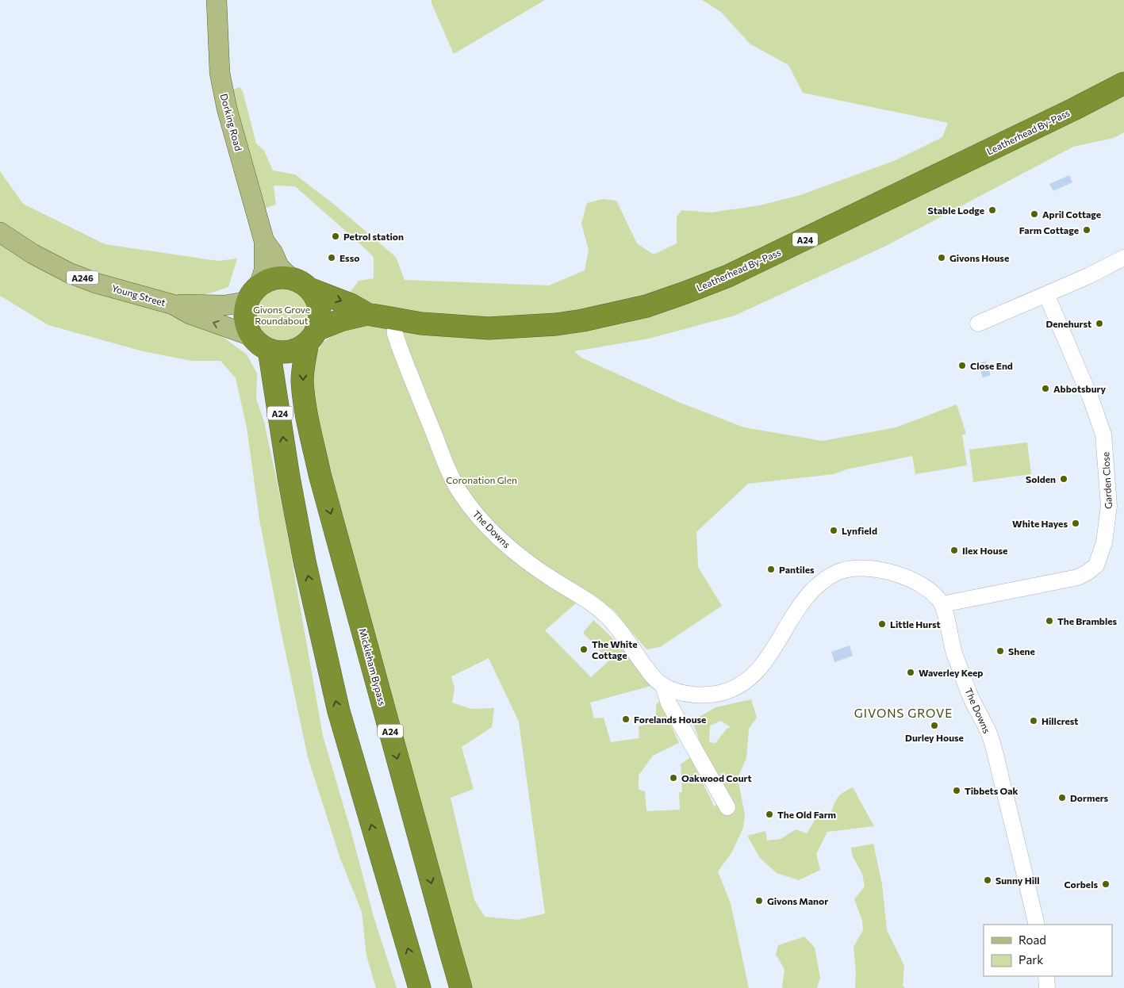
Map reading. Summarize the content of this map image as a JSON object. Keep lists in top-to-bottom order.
{
  "streets": {
    "highway": ["Leatherhead By-Pass", "A24", "Mickleham Bypass"],
    "main road": ["Dorking Road", "A246", "Young Street"],
    "street": ["Garden Close", "The Downs"]
  },
  "crossings": [
    ["Dorking Road", "Leatherhead By-Pass"],
    ["Dorking Road", "A24"],
    ["Dorking Road", "Young Street"],
    ["Dorking Road", "Mickleham Bypass"],
    ["Leatherhead By-Pass", "A24"],
    ["Leatherhead By-Pass", "Young Street"],
    ["Leatherhead By-Pass", "The Downs"],
    ["Leatherhead By-Pass", "Mickleham Bypass"],
    ["A24", "Young Street"],
    ["A24", "Mickleham Bypass"],
    ["Young Street", "Mickleham Bypass"],
    ["Garden Close", "The Downs"]
  ],
  "districts": ["GIVONS GROVE"],
  "parks": ["Givons Grove Roundabout", "Coronation Glen"],
  "places": [
    "Stable Lodge",
    "April Cottage",
    "Farm Cottage",
    "Petrol station",
    "Esso",
    "Givons House",
    "Denehurst",
    "Close End",
    "Abbotsbury",
    "Solden",
    "White Hayes",
    "Lynfield",
    "Ilex House",
    "Pantiles",
    "The Brambles",
    "Little Hurst",
    "The White Cottage",
    "Shene",
    "Waverley Keep",
    "Forelands House",
    "Hillcrest",
    "Durley House",
    "Oakwood Court",
    "Tibbets Oak",
    "Dormers",
    "The Old Farm",
    "Sunny Hill",
    "Corbels",
    "Givons Manor"
  ],
  "legend": ["Road", "Park"]
}
